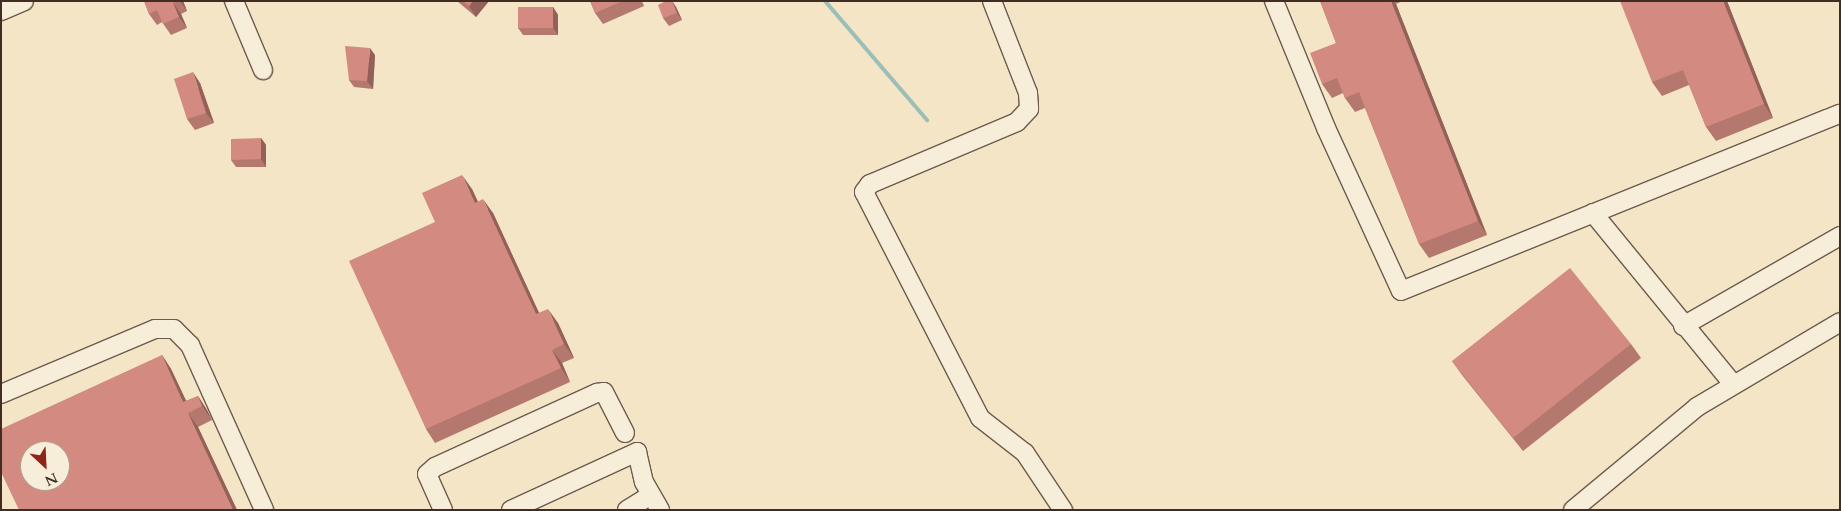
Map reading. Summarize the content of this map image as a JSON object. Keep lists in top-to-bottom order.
{
  "north": "bottom right"
}
